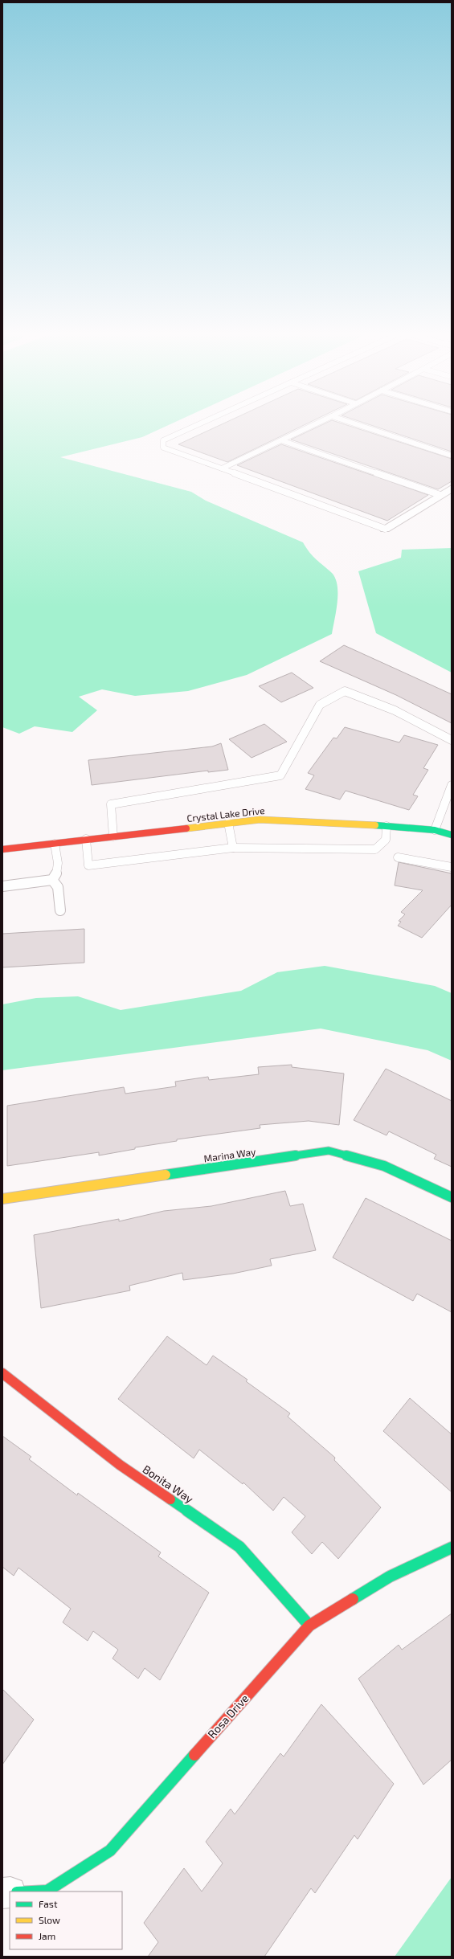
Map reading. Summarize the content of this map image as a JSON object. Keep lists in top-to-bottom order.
{
  "streets": {
    "street": [
      "Crystal Lake Drive",
      "Marina Way",
      "Bonita Way",
      "Rosa Drive"
    ]
  },
  "crossings": [
    ["Bonita Way", "Rosa Drive"]
  ],
  "legend": ["Fast", "Slow", "Jam"]
}
